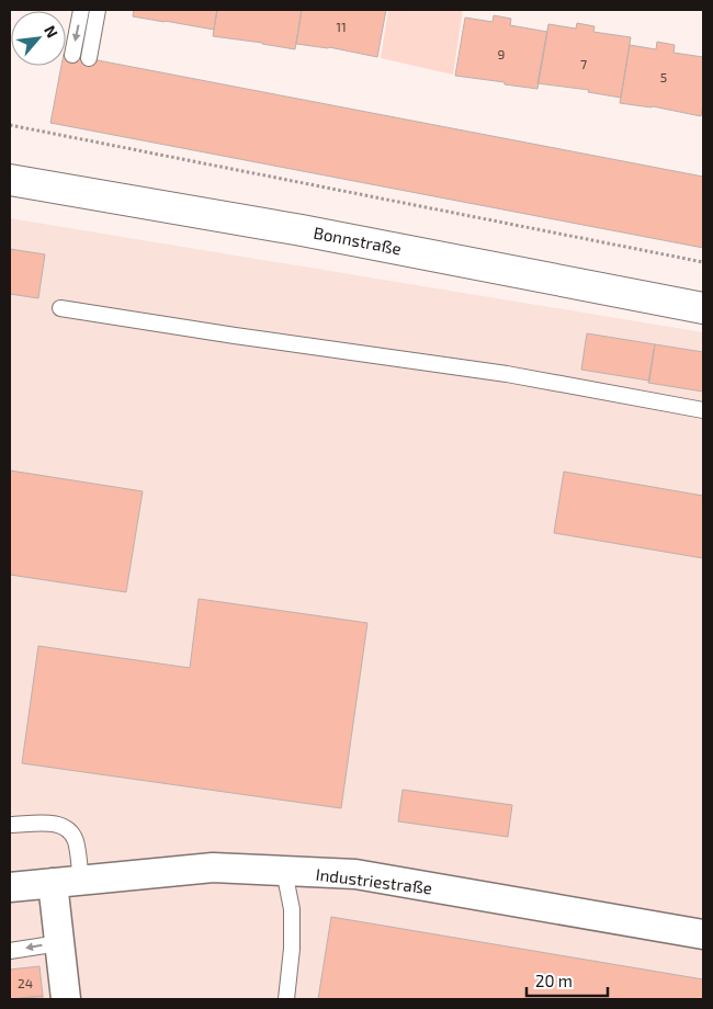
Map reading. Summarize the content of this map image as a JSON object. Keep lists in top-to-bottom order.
{
  "streets": {
    "main road": ["Bonnstraße"],
    "street": ["Industriestraße"]
  },
  "house_numbers": [
    "11",
    "9",
    "7",
    "5",
    "24"
  ],
  "scale_bar": "20 m",
  "north": "top right"
}
